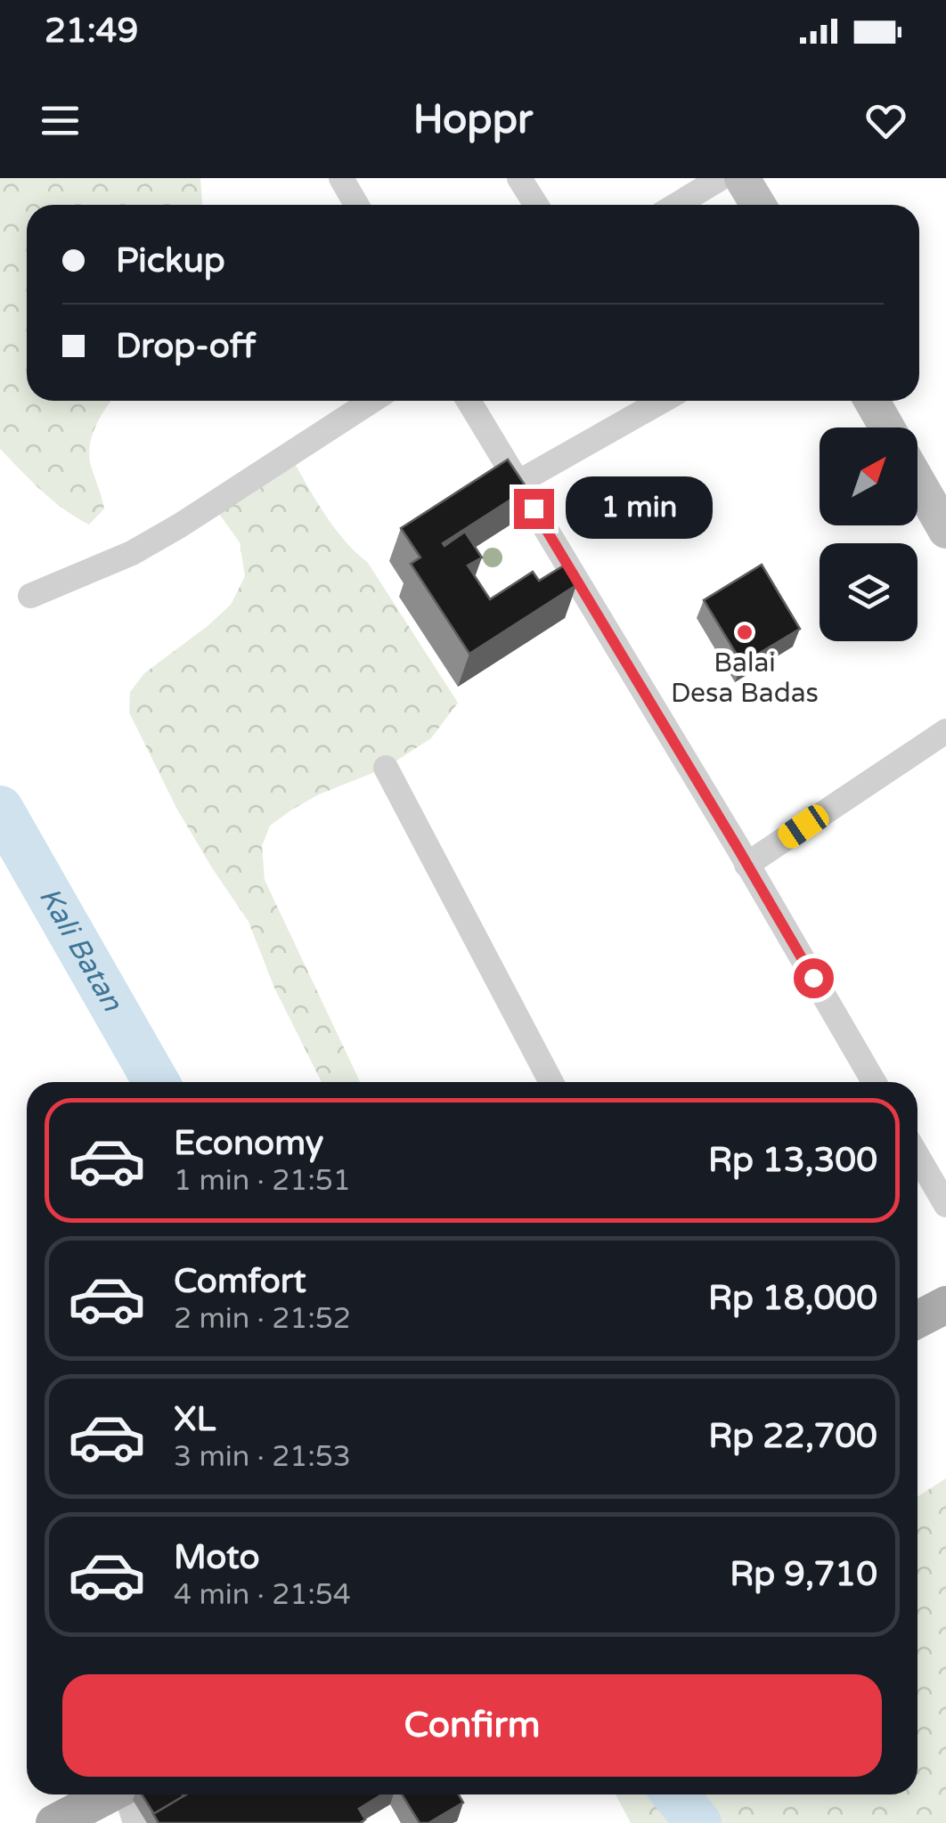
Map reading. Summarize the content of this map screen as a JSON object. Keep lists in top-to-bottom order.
{
  "water": ["Kali Batan"],
  "places": ["Balai Desa Badas"],
  "north": "top right",
  "page": {
    "status": "21:49",
    "header": "Hoppr",
    "banner": ["Pickup", "Drop-off"],
    "bubble": "1 min",
    "list": [
      {
        "name": "Economy",
        "note": "1 min · 21:51",
        "value": "Rp 13,300"
      },
      {
        "name": "Comfort",
        "note": "2 min · 21:52",
        "value": "Rp 18,000"
      },
      {
        "name": "XL",
        "note": "3 min · 21:53",
        "value": "Rp 22,700"
      },
      {
        "name": "Moto",
        "note": "4 min · 21:54",
        "value": "Rp 9,710"
      }
    ],
    "buttons": "Confirm"
  }
}
